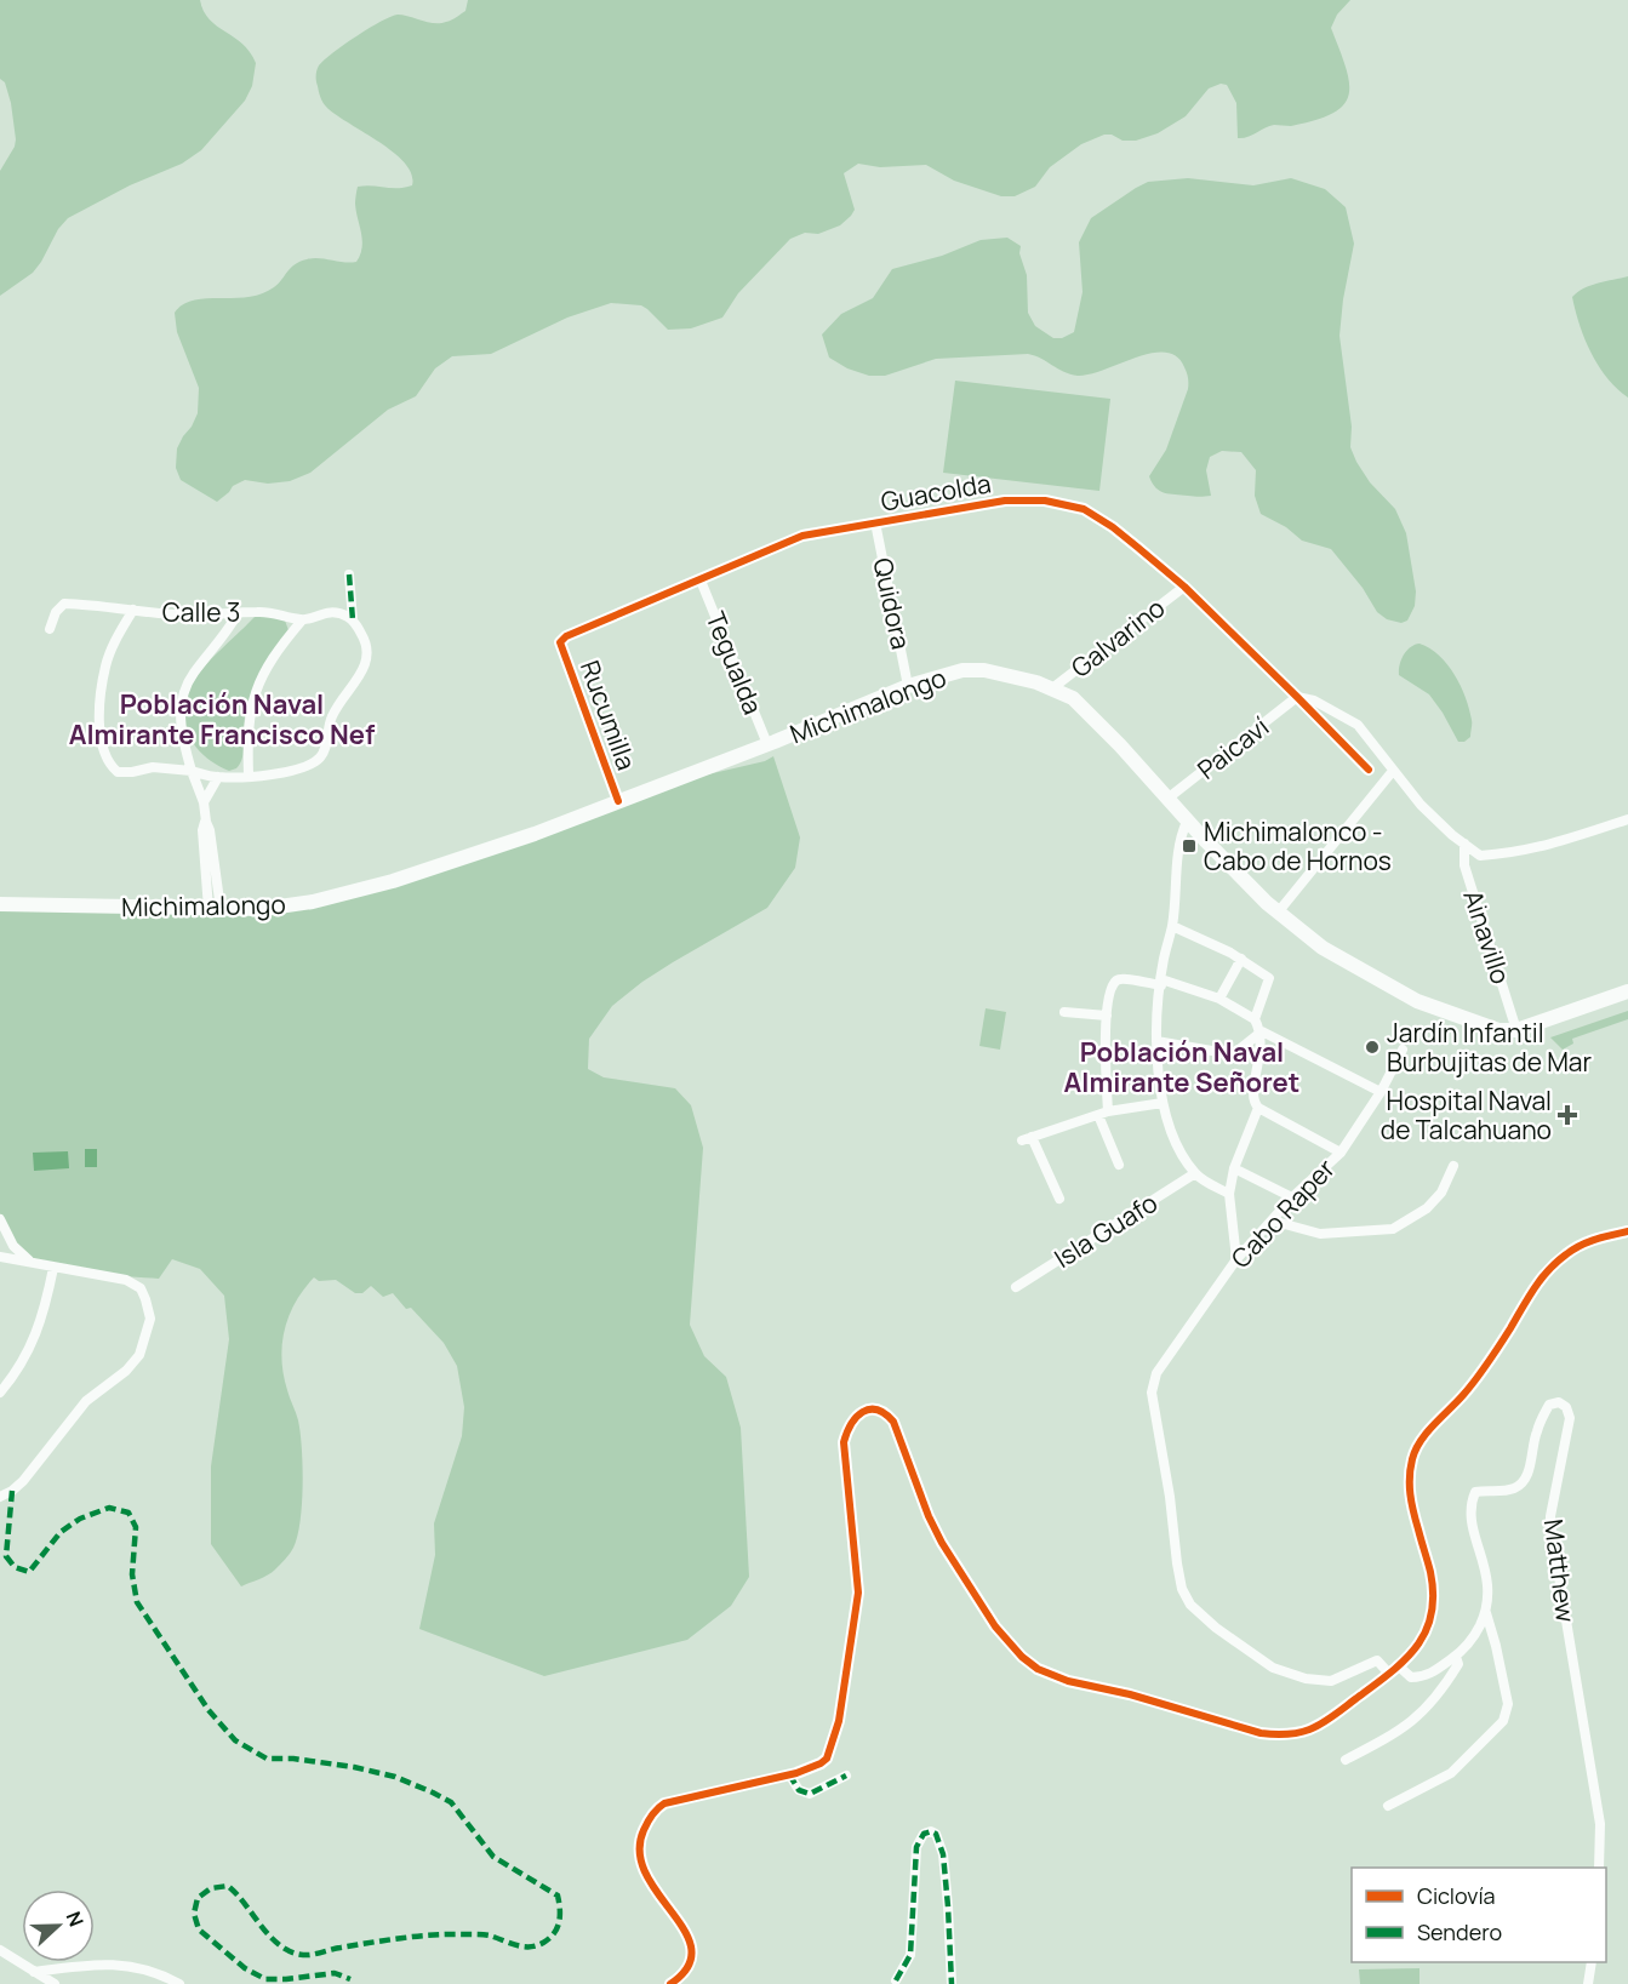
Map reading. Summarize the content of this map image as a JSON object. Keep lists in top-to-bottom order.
{
  "streets": {
    "main road": ["Michimalongo"],
    "street": [
      "Guacolda",
      "Quidora",
      "Calle 3",
      "Galvarino",
      "Tegualda",
      "Rucumilla",
      "Paicaví",
      "Ainavillo",
      "Cabo Raper",
      "Isla Guafo",
      "Matthew"
    ]
  },
  "crossings": [
    ["Guacolda", "Quidora"],
    ["Guacolda", "Galvarino"],
    ["Guacolda", "Tegualda"],
    ["Guacolda", "Rucumilla"],
    ["Guacolda", "Paicaví"],
    ["Quidora", "Michimalongo"],
    ["Galvarino", "Michimalongo"],
    ["Tegualda", "Michimalongo"],
    ["Michimalongo", "Rucumilla"],
    ["Michimalongo", "Paicaví"],
    ["Michimalongo", "Ainavillo"]
  ],
  "districts": ["Población Naval Almirante Francisco Nef", "Población Naval Almirante Señoret"],
  "places": {
    "transit": ["Michimalonco - Cabo de Hornos"],
    "other": ["Jardín Infantil Burbujitas de Mar"],
    "health": ["Hospital Naval de Talcahuano"]
  },
  "legend": ["Ciclovía", "Sendero"],
  "north": "right"
}
